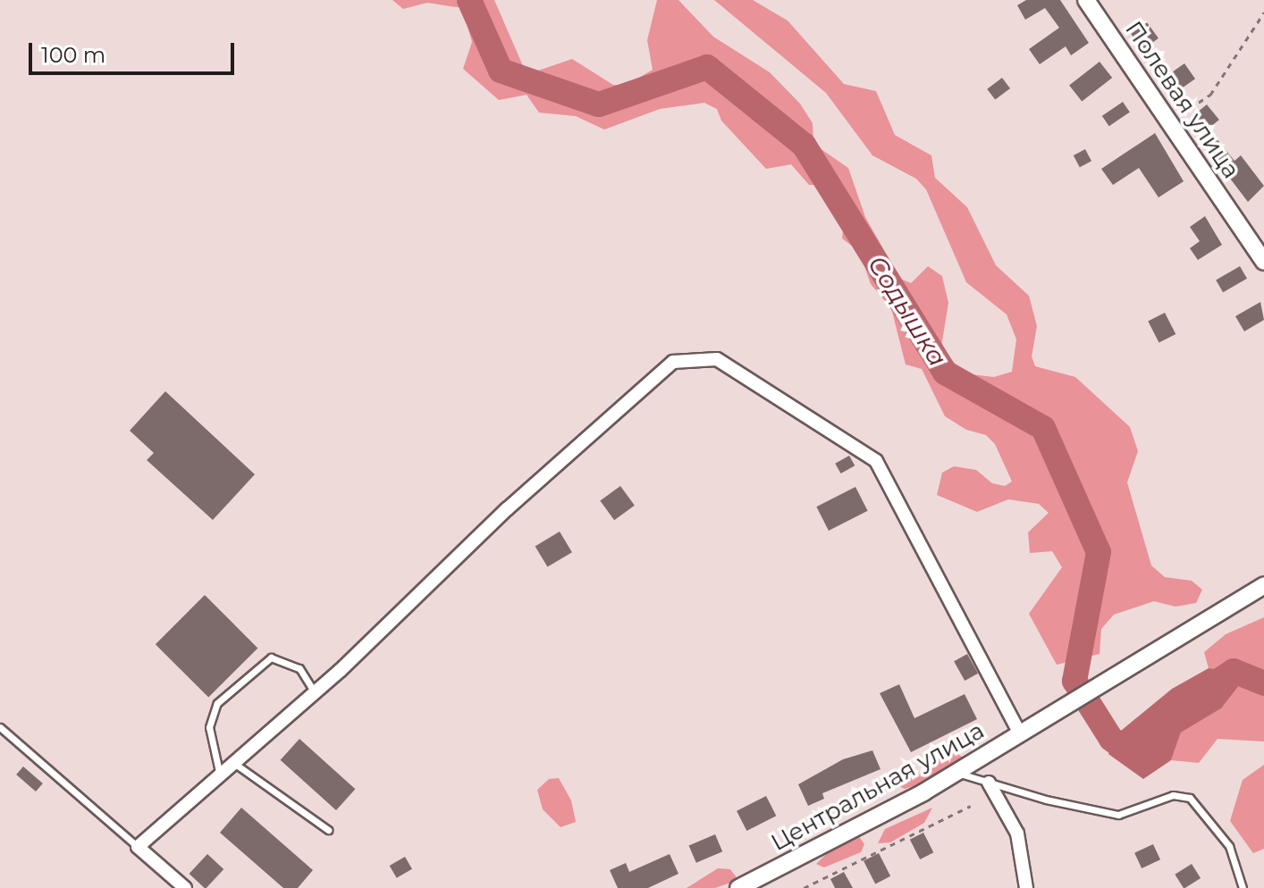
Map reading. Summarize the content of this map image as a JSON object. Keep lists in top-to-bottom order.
{
  "streets": {
    "street": ["Полевая улица", "Центральная улица"]
  },
  "water": ["Содышка"],
  "scale_bar": "100 m"
}
